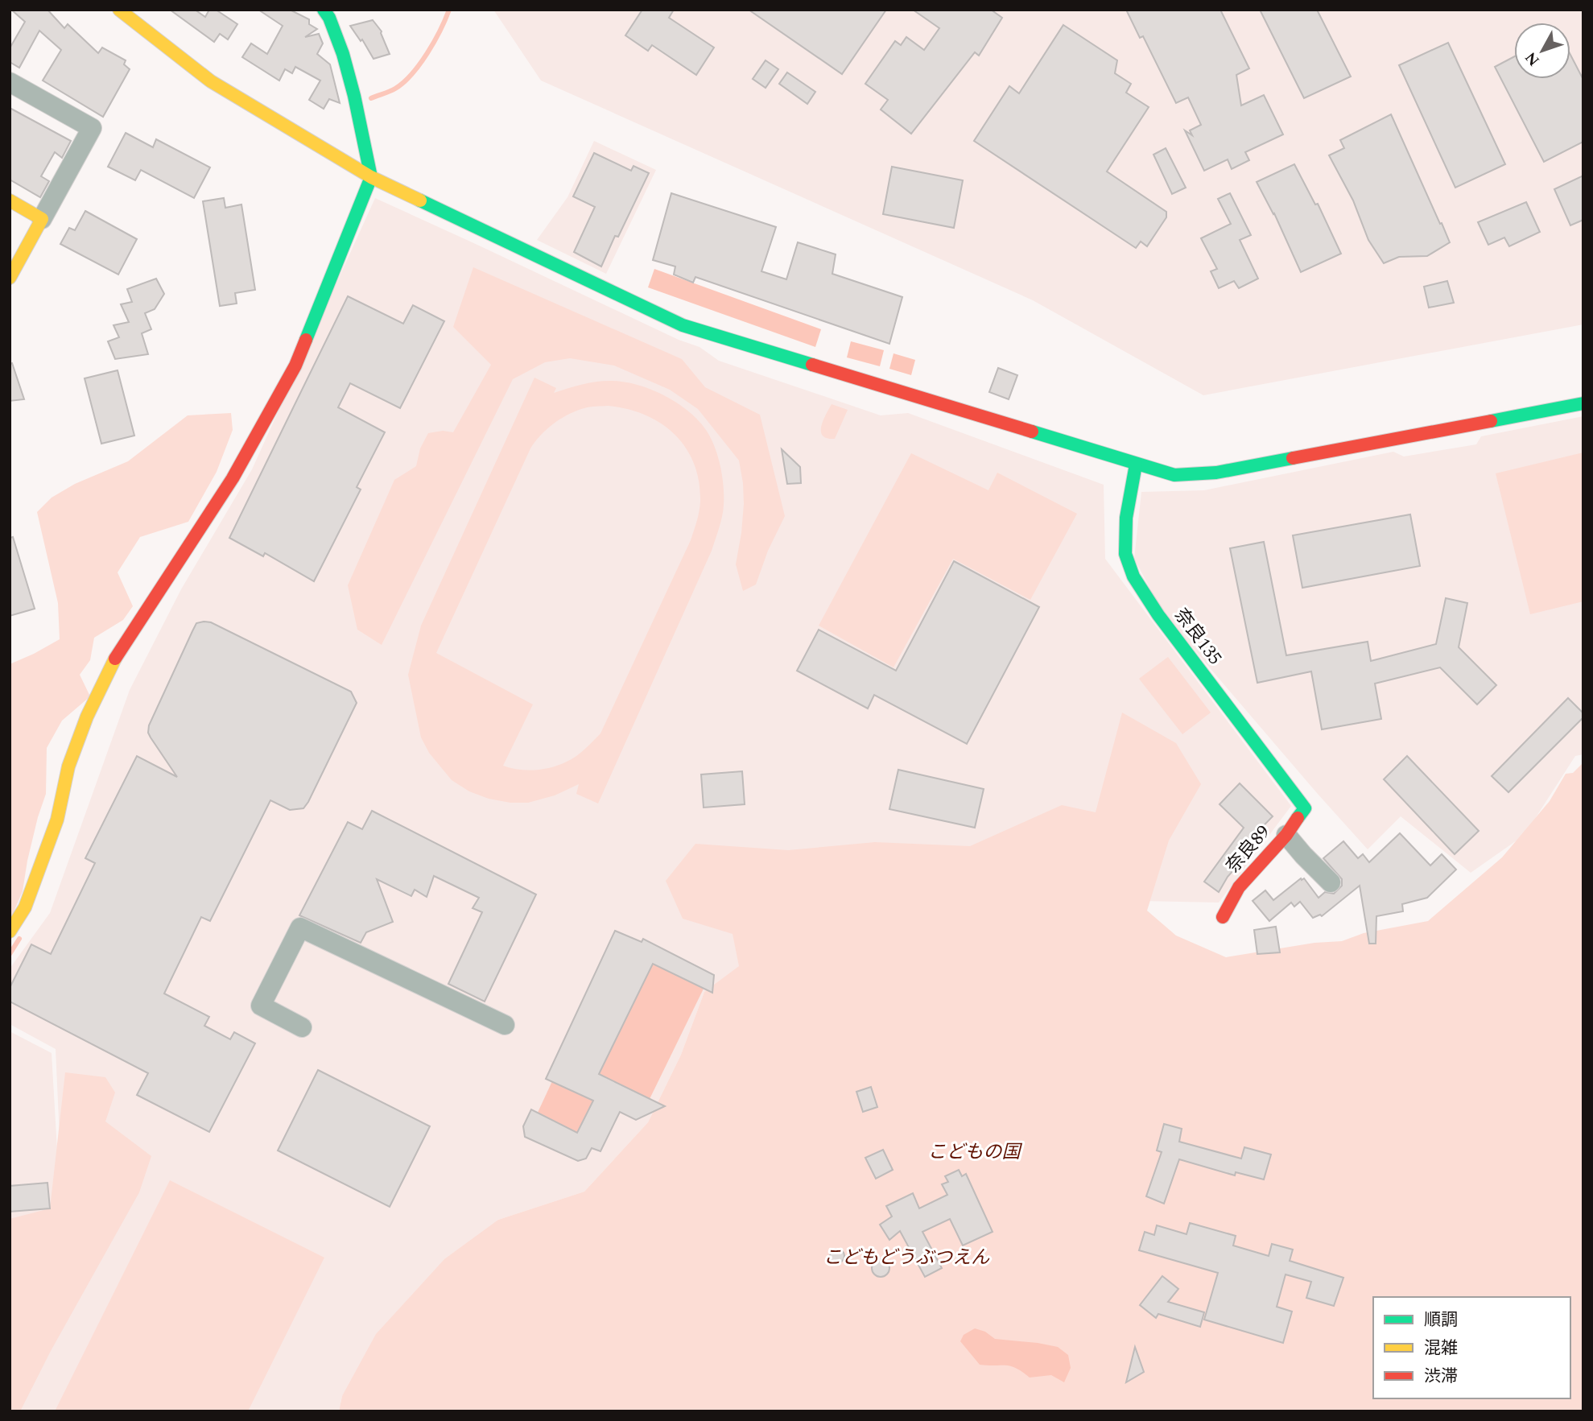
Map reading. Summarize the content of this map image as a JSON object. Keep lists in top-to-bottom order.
{
  "streets": {
    "street": ["奈良135", "奈良89"]
  },
  "crossings": [
    ["奈良135", "奈良89"]
  ],
  "parks": ["こどもの国", "こどもどうぶつえん"],
  "legend": ["順調", "混雑", "渋滞"],
  "north": "bottom left"
}
